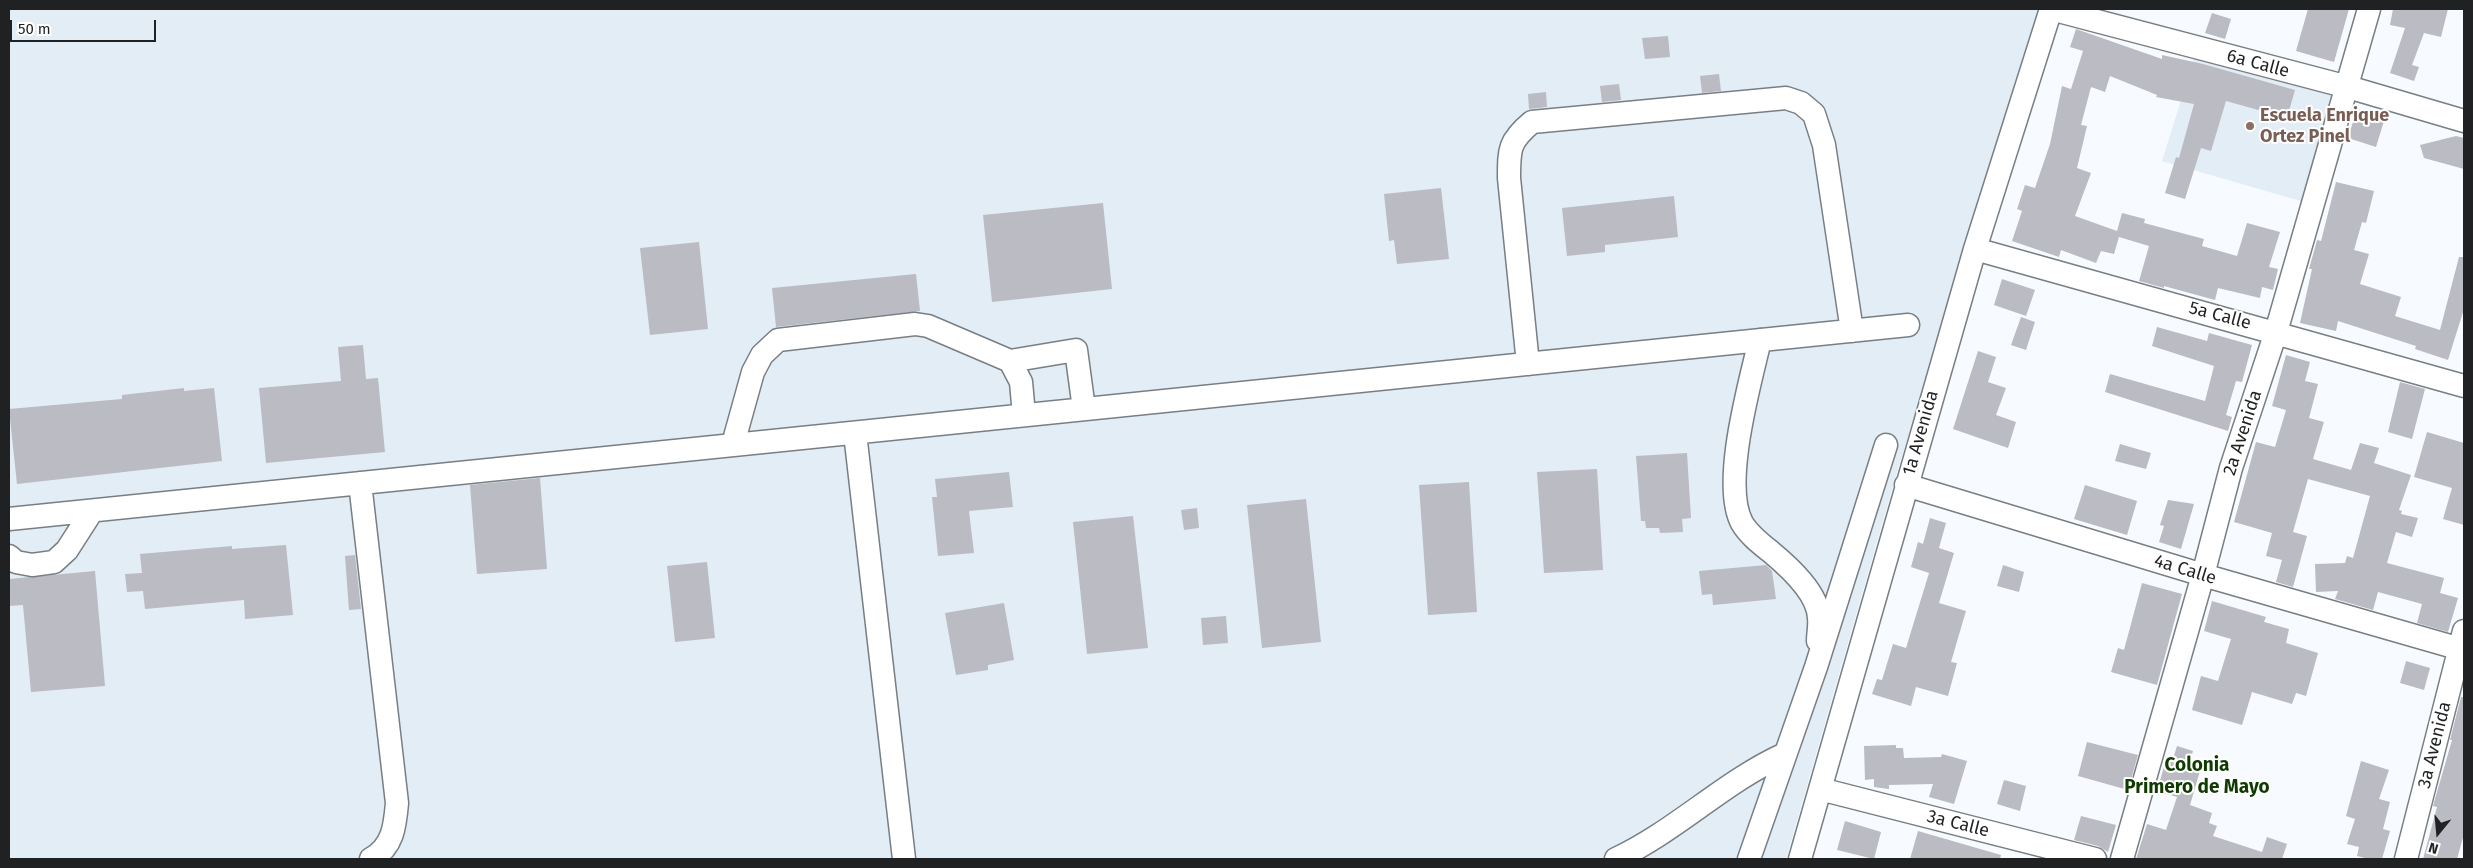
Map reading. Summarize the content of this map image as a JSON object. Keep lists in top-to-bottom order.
{
  "streets": {
    "street": [
      "6a Calle",
      "5a Calle",
      "1a Avenida",
      "2a Avenida",
      "4a Calle",
      "3a Avenida",
      "3a Calle"
    ]
  },
  "crossings": [
    ["6a Calle", "1a Avenida"],
    ["6a Calle", "2a Avenida"],
    ["5a Calle", "1a Avenida"],
    ["5a Calle", "2a Avenida"],
    ["1a Avenida", "4a Calle"],
    ["1a Avenida", "3a Calle"],
    ["2a Avenida", "4a Calle"],
    ["4a Calle", "3a Avenida"]
  ],
  "districts": ["Colonia Primero de Mayo"],
  "places": ["Escuela Enrique Ortez Pinel"],
  "scale_bar": "50 m",
  "north": "bottom"
}
